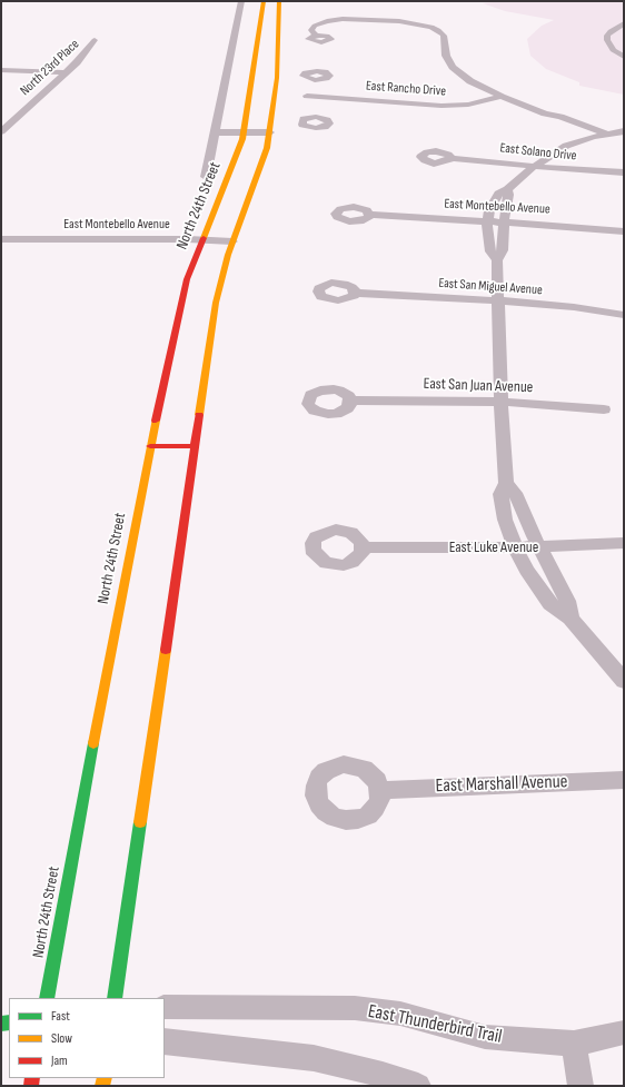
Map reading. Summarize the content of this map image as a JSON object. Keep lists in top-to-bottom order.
{
  "streets": {
    "main road": ["North 24th Street"],
    "street": [
      "North 23rd Place",
      "East Rancho Drive",
      "East Solano Drive",
      "East Montebello Avenue",
      "East San Miguel Avenue",
      "East San Juan Avenue",
      "East Luke Avenue",
      "East Marshall Avenue",
      "East Thunderbird Trail"
    ]
  },
  "crossings": [
    ["North 24th Street", "East Montebello Avenue"]
  ],
  "legend": ["Fast", "Slow", "Jam"]
}
